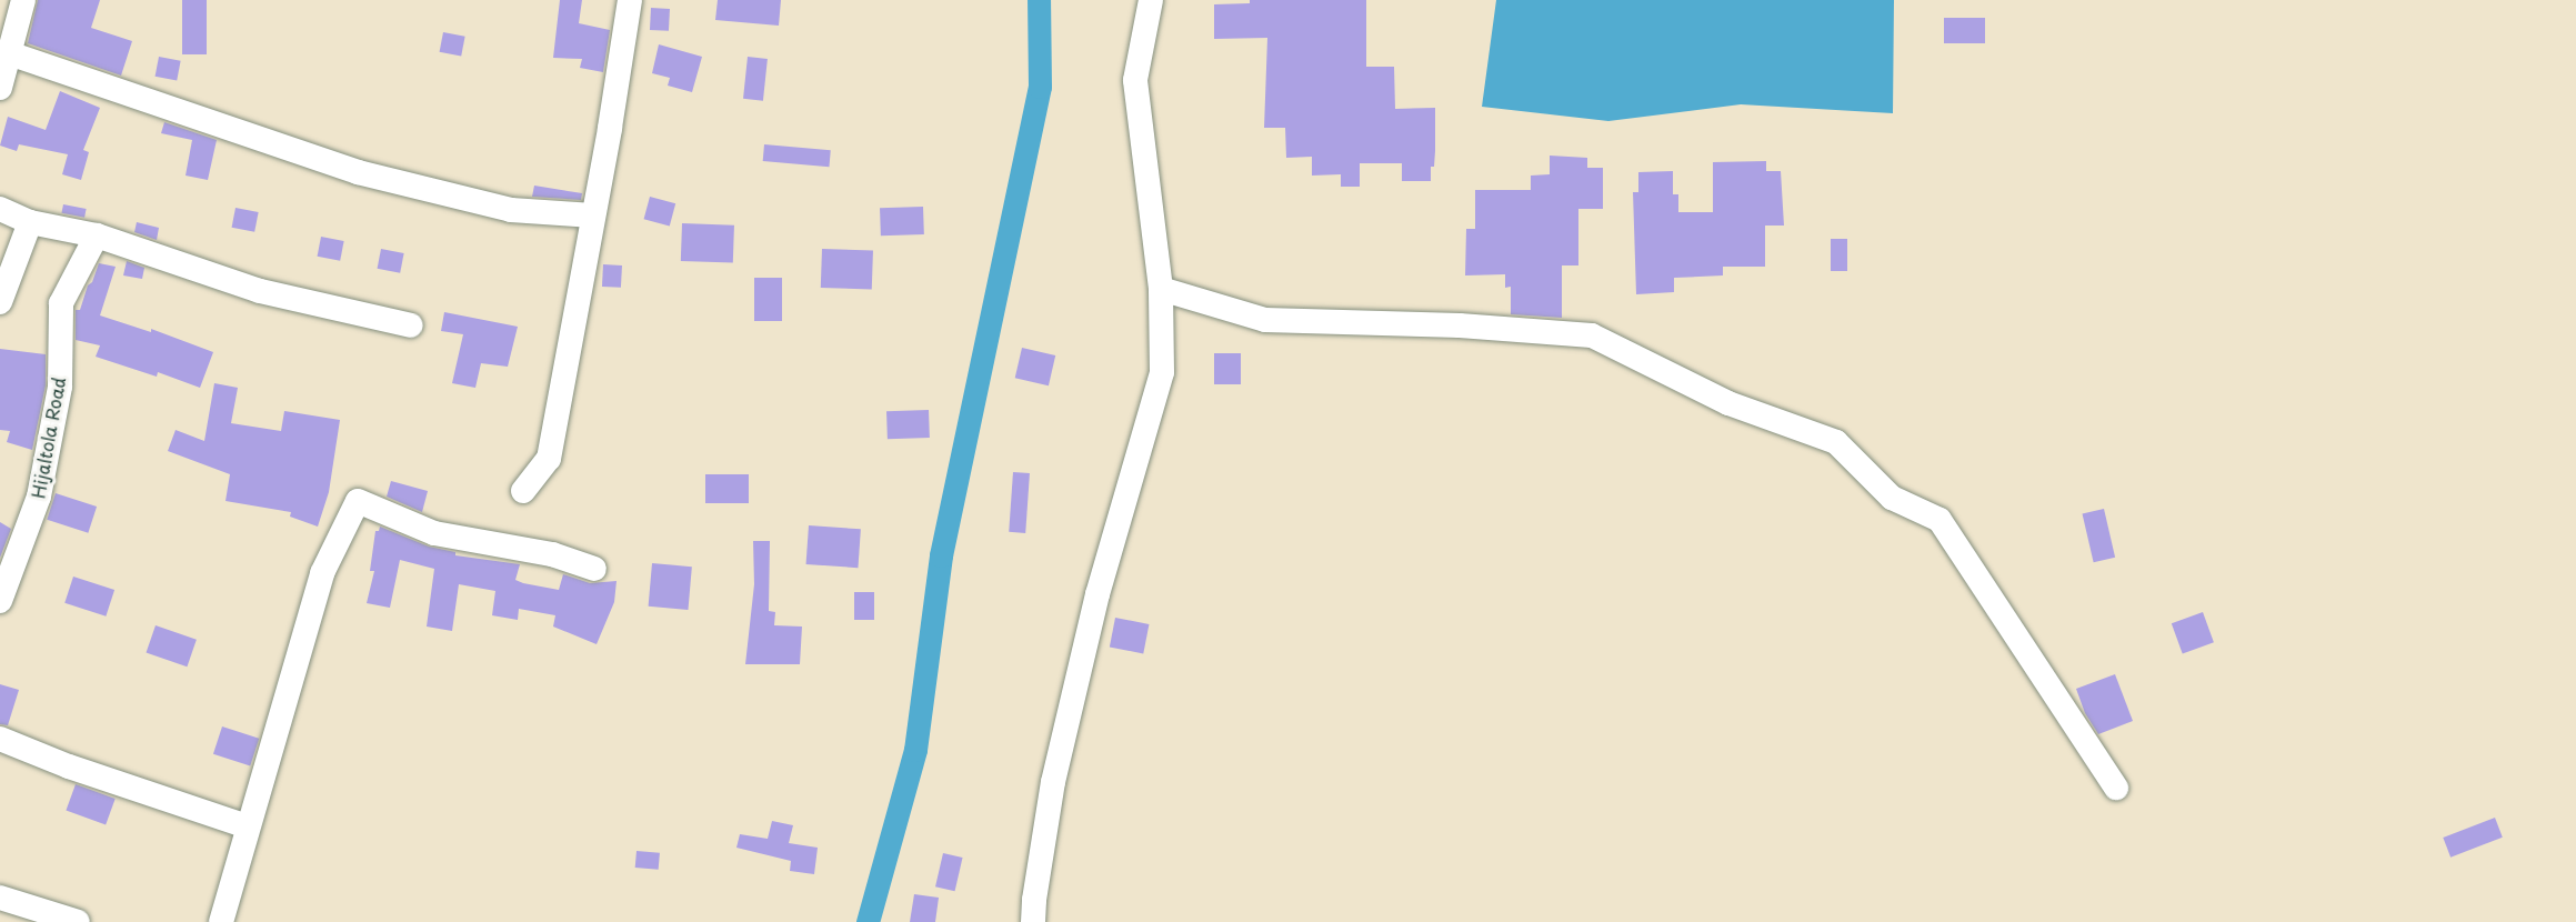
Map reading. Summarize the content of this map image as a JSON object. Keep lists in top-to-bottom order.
{
  "streets": {
    "street": ["Hijaltola Road"]
  }
}
